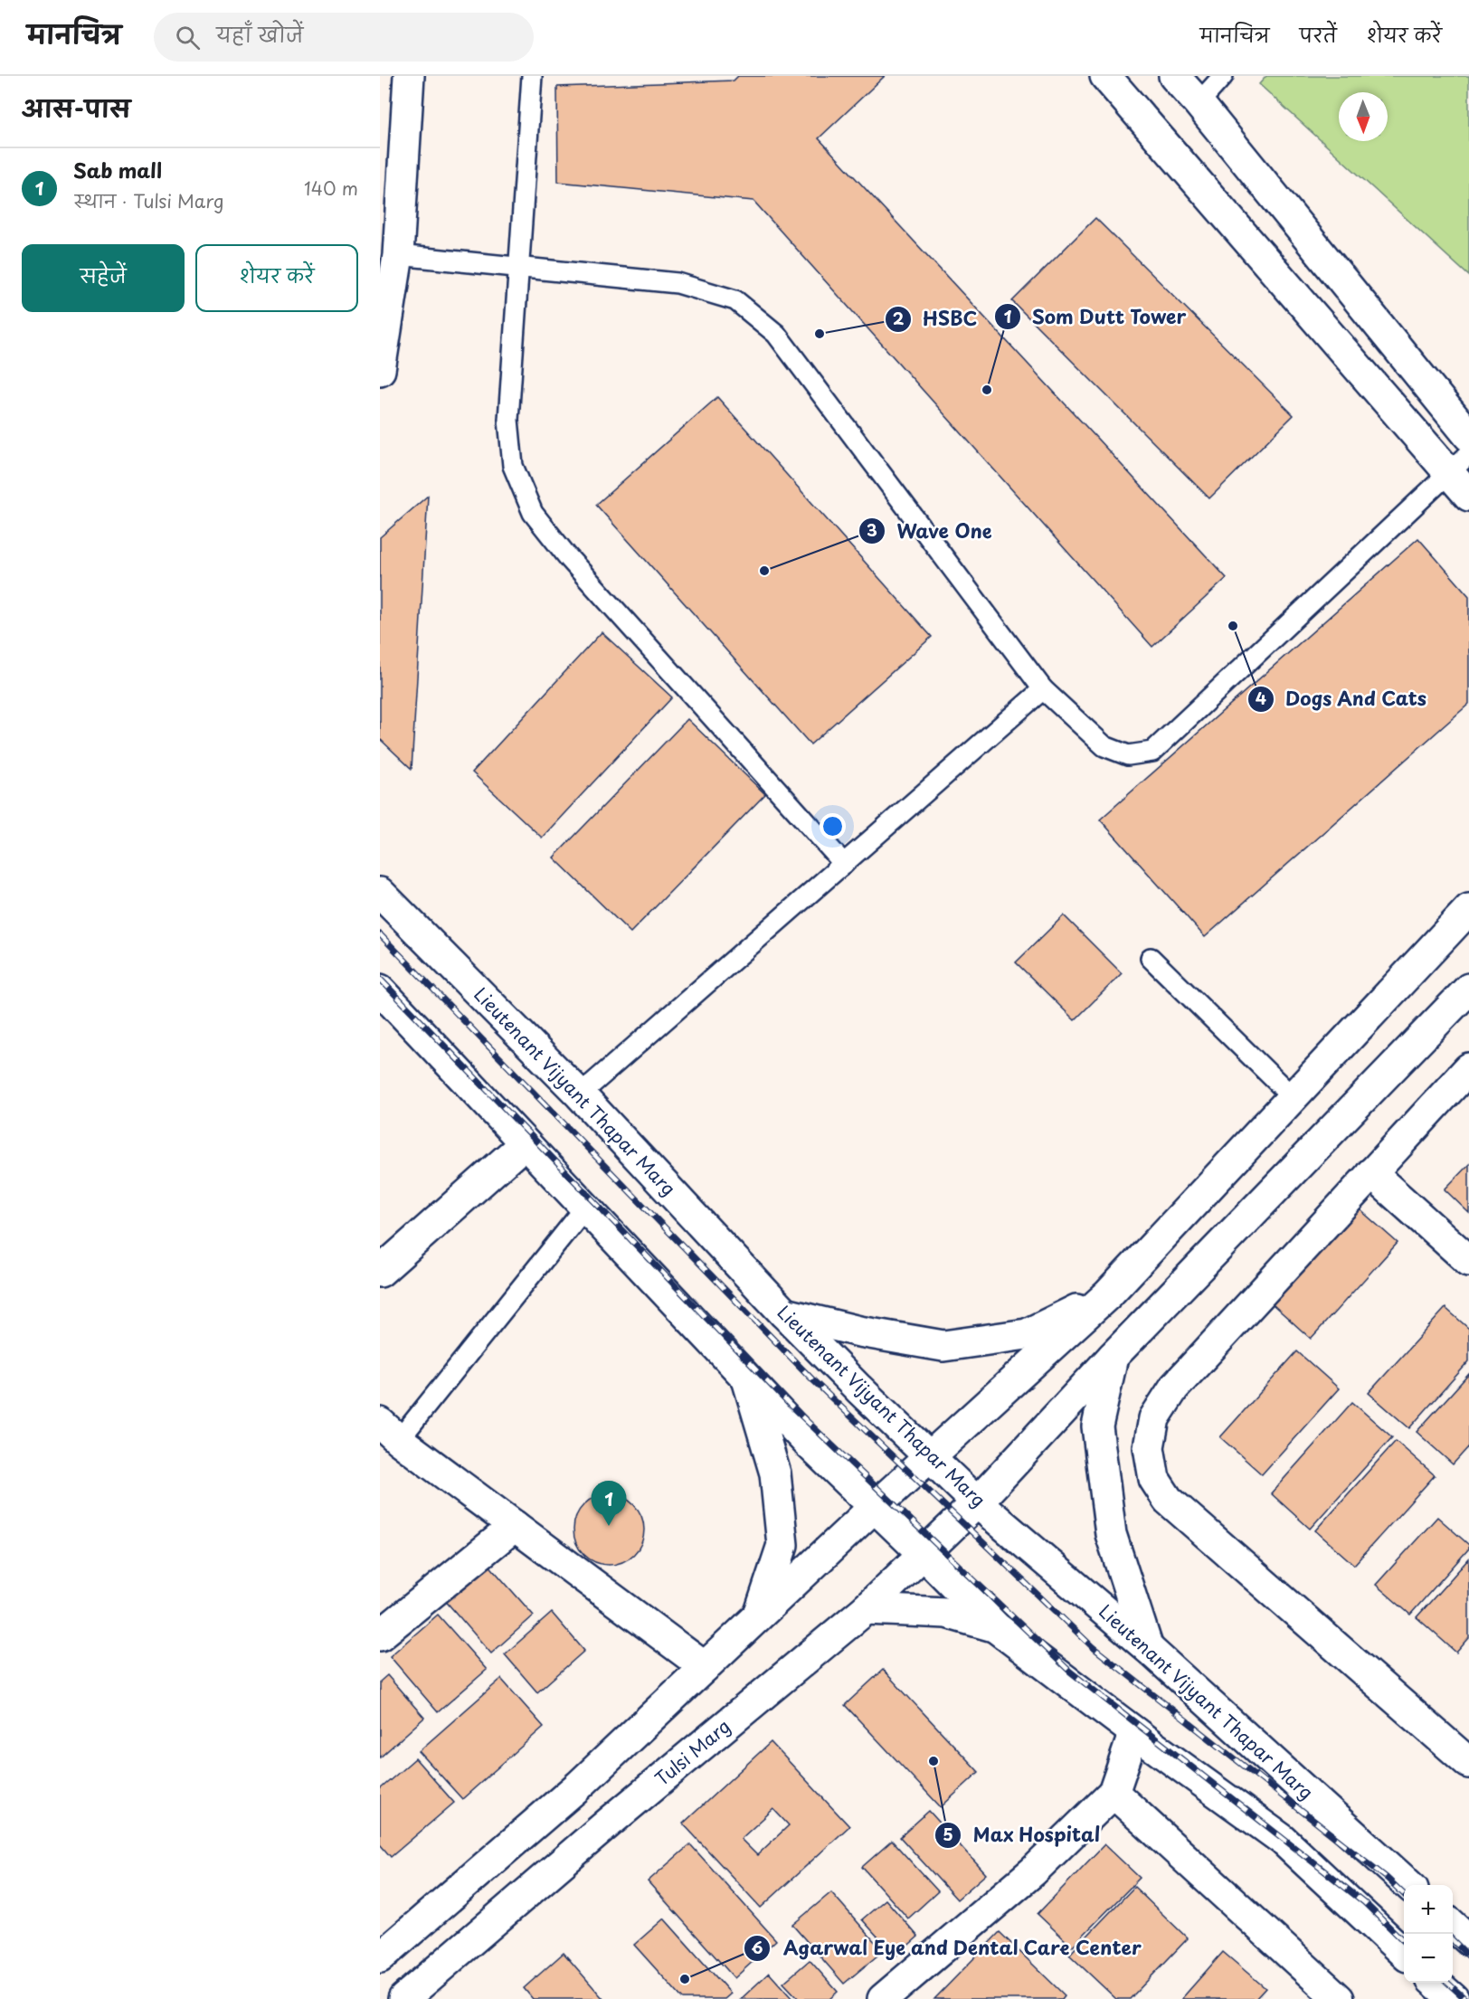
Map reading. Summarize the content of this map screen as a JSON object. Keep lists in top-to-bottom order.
{
  "streets": {
    "street": ["Lieutenant Vijyant Thapar Marg", "Tulsi Marg"]
  },
  "crossings": [
    ["Lieutenant Vijyant Thapar Marg", "Tulsi Marg"]
  ],
  "places": [
    "HSBC",
    "Som Dutt Tower",
    "Wave One",
    "Dogs And Cats",
    "Max Hospital",
    "Agarwal Eye and Dental Care Center"
  ],
  "north": "bottom",
  "page": {
    "header": "मानचित्र",
    "search": "यहाँ खोजें",
    "nav": ["मानचित्र", "परतें", "शेयर करें"],
    "heading": "आस-पास",
    "list": [
      {
        "mark": "1",
        "name": "Sab mall",
        "note": "स्थान · Tulsi Marg",
        "value": "140 m"
      }
    ],
    "buttons": ["सहेजें", "शेयर करें"],
    "pins": "1",
    "map_buttons": ["+", "−"]
  }
}
